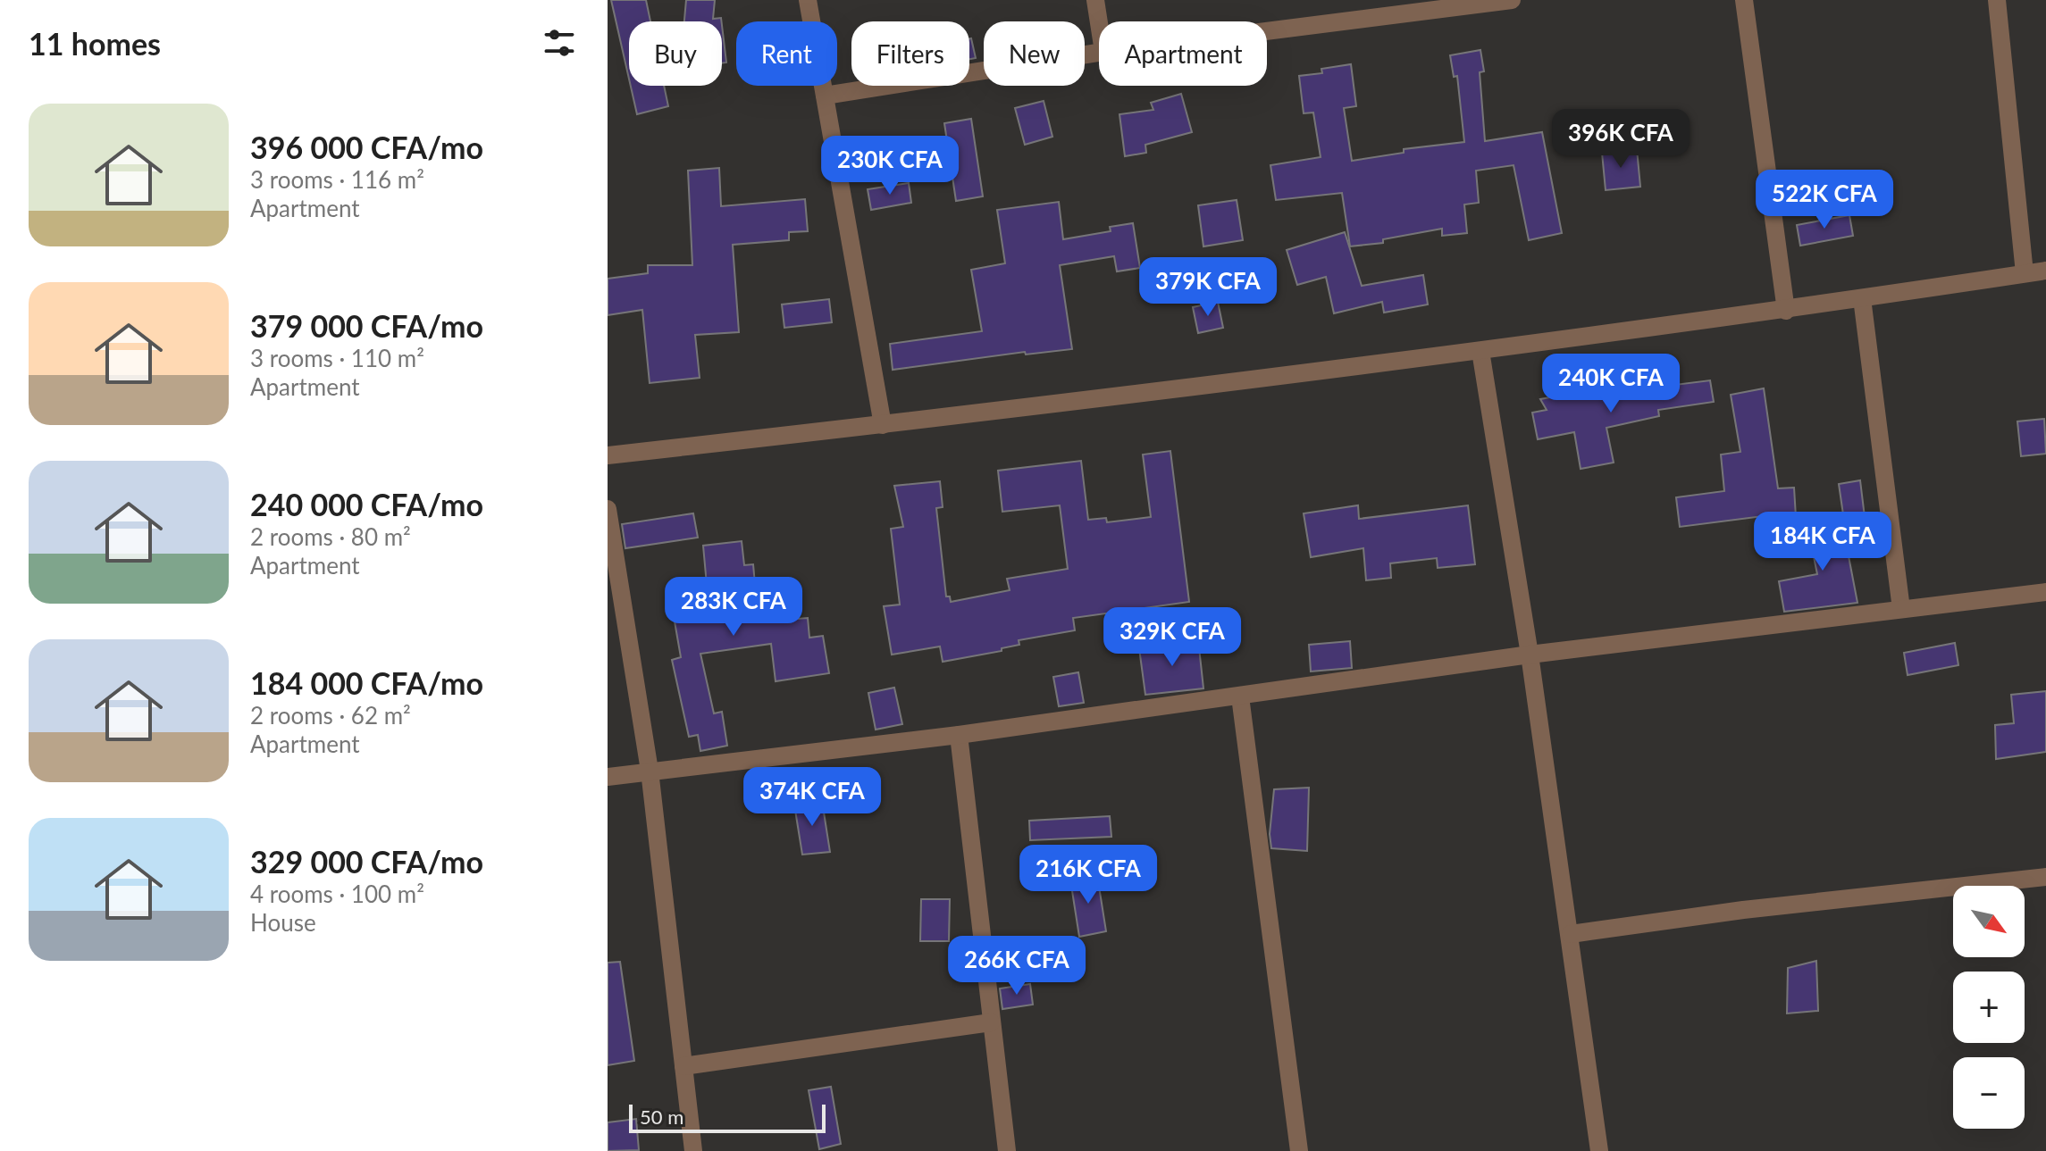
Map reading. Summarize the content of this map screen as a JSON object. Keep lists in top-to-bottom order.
{
  "scale_bar": "50 m",
  "north": "bottom right",
  "page": {
    "heading": "11 homes",
    "chip": [
      "Buy",
      "Rent",
      "Filters",
      "New",
      "Apartment"
    ],
    "list": [
      {
        "name": "396 000 CFA/mo",
        "note": "3 rooms · 116 m² · Apartment"
      },
      {
        "name": "379 000 CFA/mo",
        "note": "3 rooms · 110 m² · Apartment"
      },
      {
        "name": "240 000 CFA/mo",
        "note": "2 rooms · 80 m² · Apartment"
      },
      {
        "name": "184 000 CFA/mo",
        "note": "2 rooms · 62 m² · Apartment"
      },
      {
        "name": "329 000 CFA/mo",
        "note": "4 rooms · 100 m² · House"
      }
    ],
    "price": [
      "396K CFA",
      "230K CFA",
      "522K CFA",
      "379K CFA",
      "240K CFA",
      "184K CFA",
      "283K CFA",
      "329K CFA",
      "374K CFA",
      "216K CFA",
      "266K CFA"
    ],
    "map_buttons": ["+", "−"],
    "scale": "50 m"
  }
}
